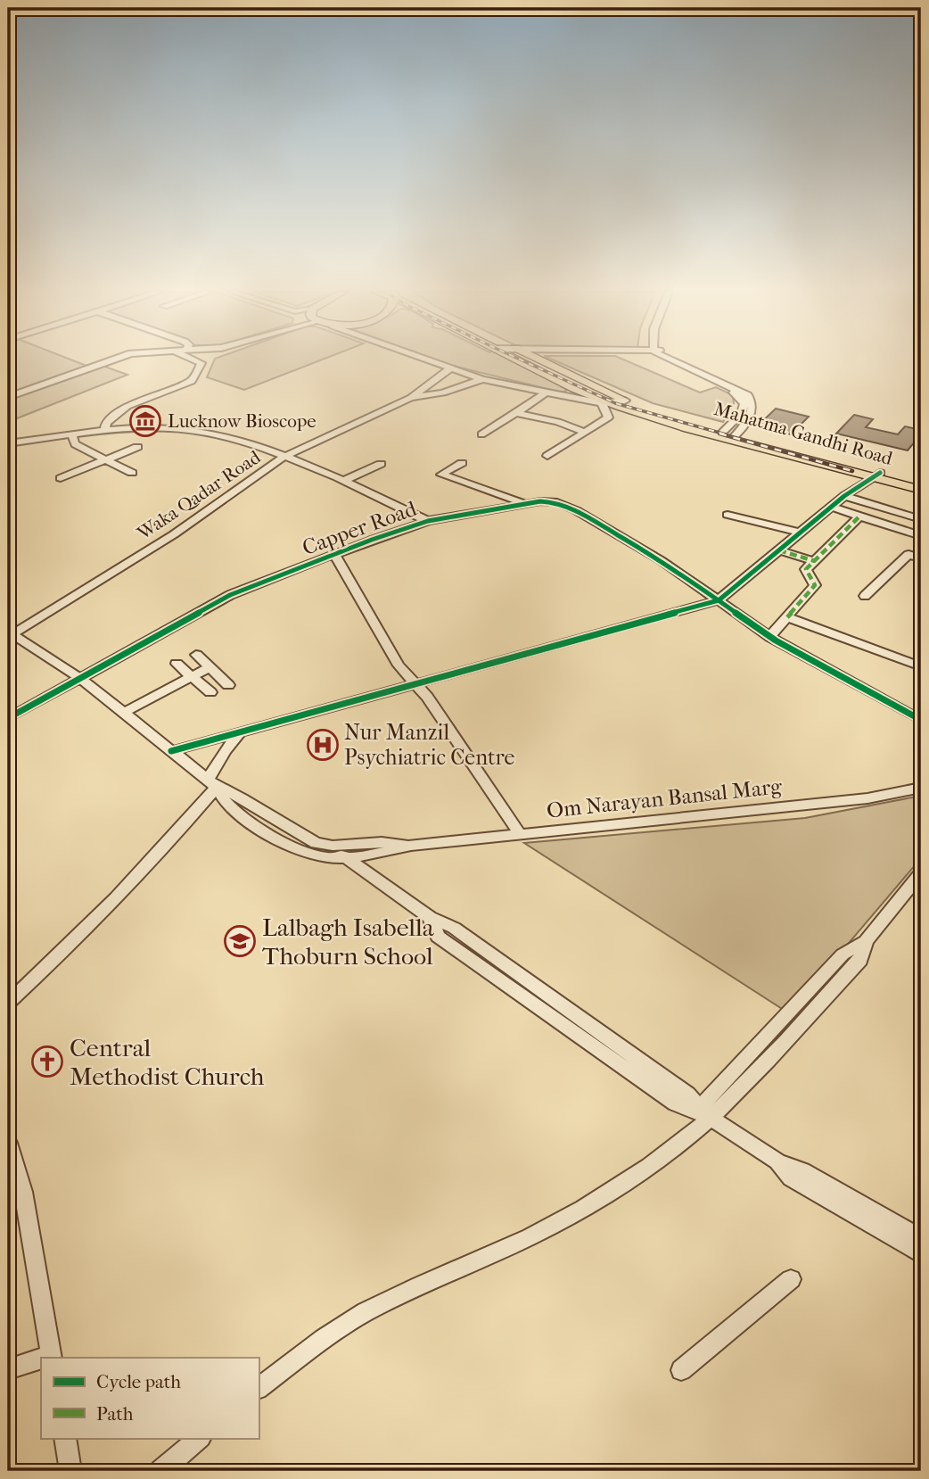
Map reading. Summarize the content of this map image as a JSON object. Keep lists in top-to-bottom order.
{
  "streets": {
    "main road": ["Mahatma Gandhi Road"],
    "street": ["Waka Qadar Road", "Capper Road", "Om Narayan Bansal Marg"]
  },
  "places": {
    "museum": ["Lucknow Bioscope"],
    "hospital": ["Nur Manzil Psychiatric Centre"],
    "school or university": ["Lalbagh Isabella Thoburn School"],
    "church": ["Central Methodist Church"]
  },
  "legend": ["Cycle path", "Path"]
}
